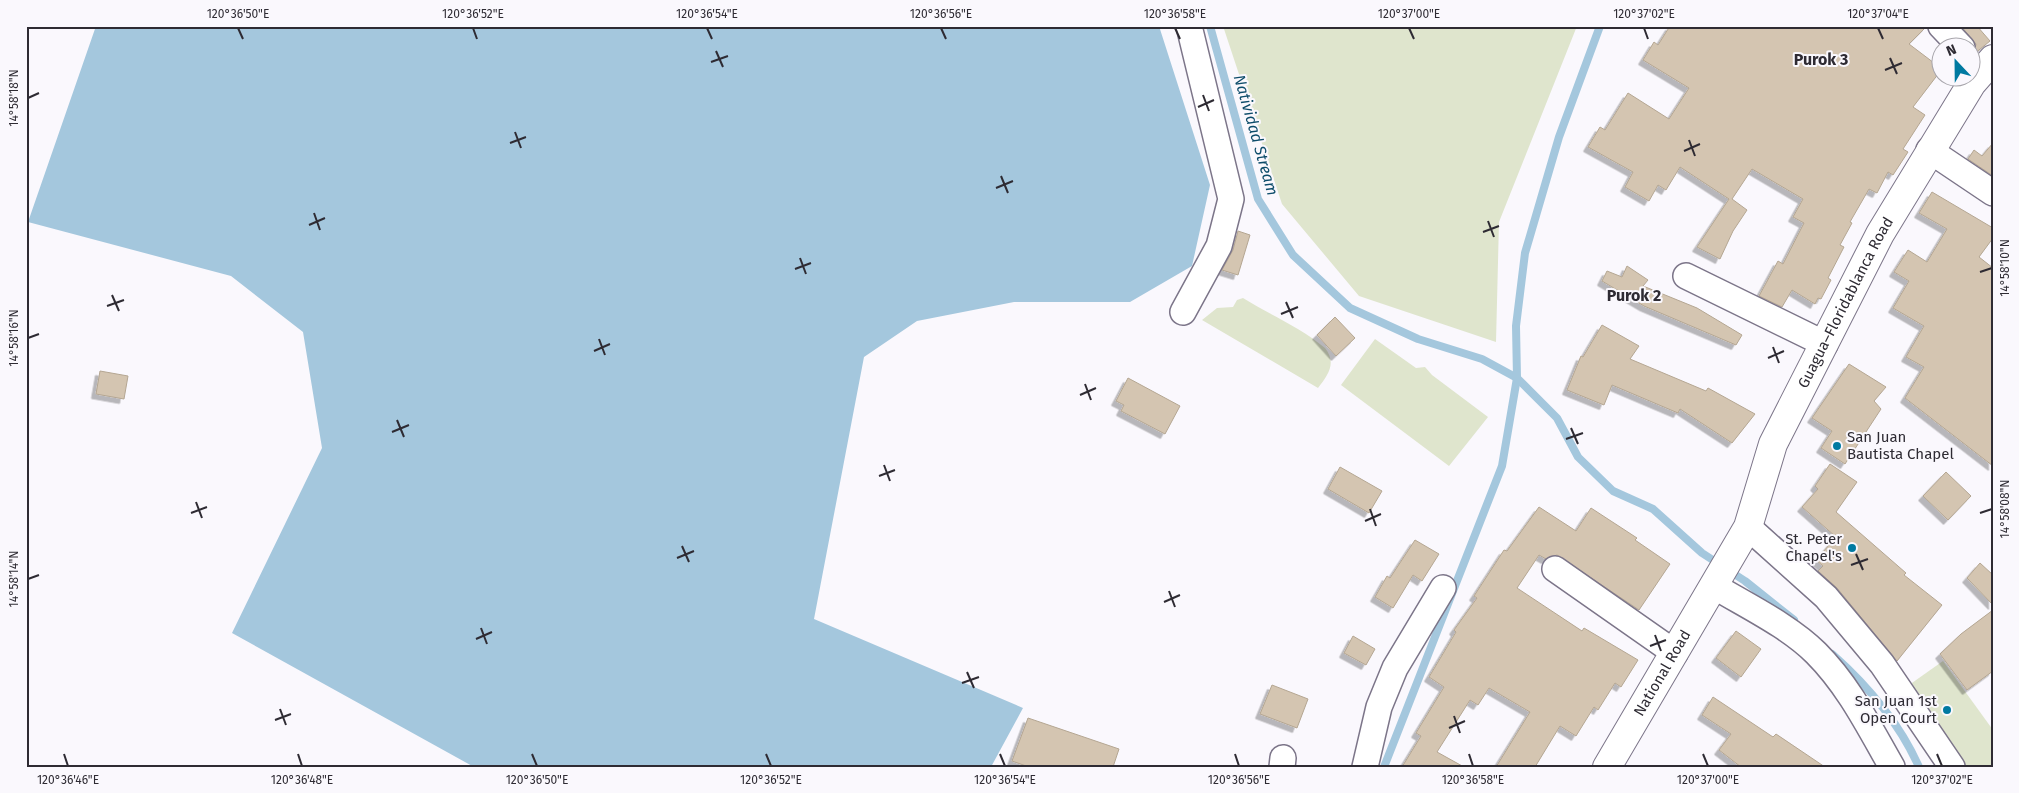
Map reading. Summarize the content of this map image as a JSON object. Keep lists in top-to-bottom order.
{
  "streets": {
    "main road": ["Guagua–Floridablanca Road", "National Road"]
  },
  "crossings": [
    ["Guagua–Floridablanca Road", "National Road"]
  ],
  "districts": ["Purok 3", "Purok 2"],
  "water": ["Natividad Stream"],
  "places": ["San Juan Bautista Chapel", "St. Peter Chapel's", "San Juan 1st Open Court"],
  "north": "top",
  "coordinates": [
    "120°36'50\"E",
    "120°36'52\"E",
    "120°36'54\"E",
    "120°36'56\"E",
    "120°36'58\"E",
    "120°37'00\"E",
    "120°37'02\"E",
    "120°37'04\"E",
    "14°58'18\"N",
    "14°58'10\"N",
    "14°58'16\"N",
    "14°58'08\"N",
    "14°58'14\"N",
    "120°36'46\"E",
    "120°36'48\"E"
  ]
}
